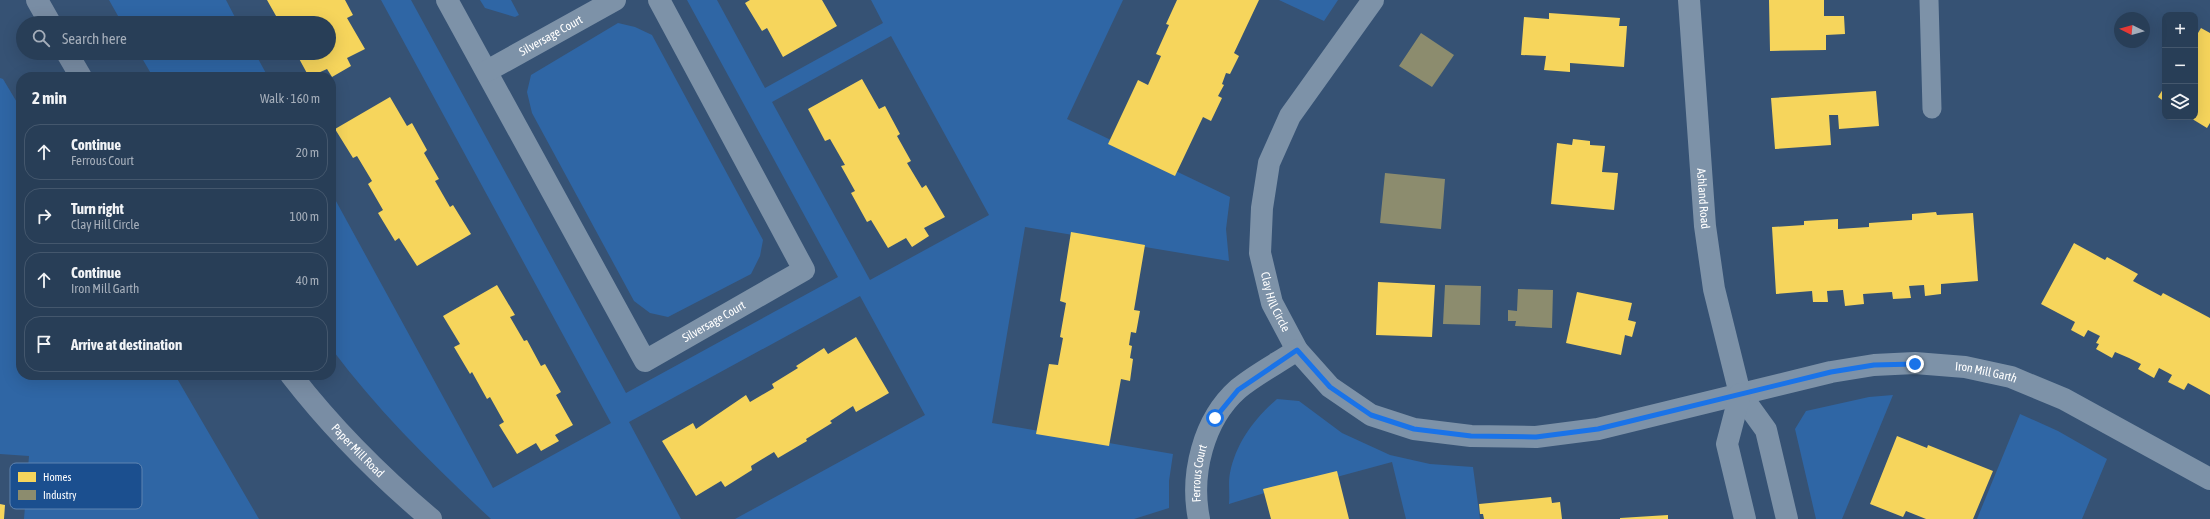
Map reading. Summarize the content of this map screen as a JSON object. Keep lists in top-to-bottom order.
{
  "streets": {
    "main road": ["Paper Mill Road"],
    "street": [
      "Silversage Court",
      "Ashland Road",
      "Clay Hill Circle",
      "Iron Mill Garth",
      "Ferrous Court"
    ]
  },
  "crossings": [
    ["Ashland Road", "Clay Hill Circle"],
    ["Ashland Road", "Iron Mill Garth"],
    ["Clay Hill Circle", "Iron Mill Garth"],
    ["Clay Hill Circle", "Ferrous Court"]
  ],
  "legend": ["Homes", "Industry"],
  "north": "left",
  "page": {
    "map_buttons": ["+", "−"],
    "search": "Search here",
    "heading": ["2 min", "Walk · 160 m"],
    "list": [
      ["Continue", "Ferrous Court", "20 m"],
      ["Turn right", "Clay Hill Circle", "100 m"],
      ["Continue", "Iron Mill Garth", "40 m"],
      "Arrive at destination"
    ]
  }
}
